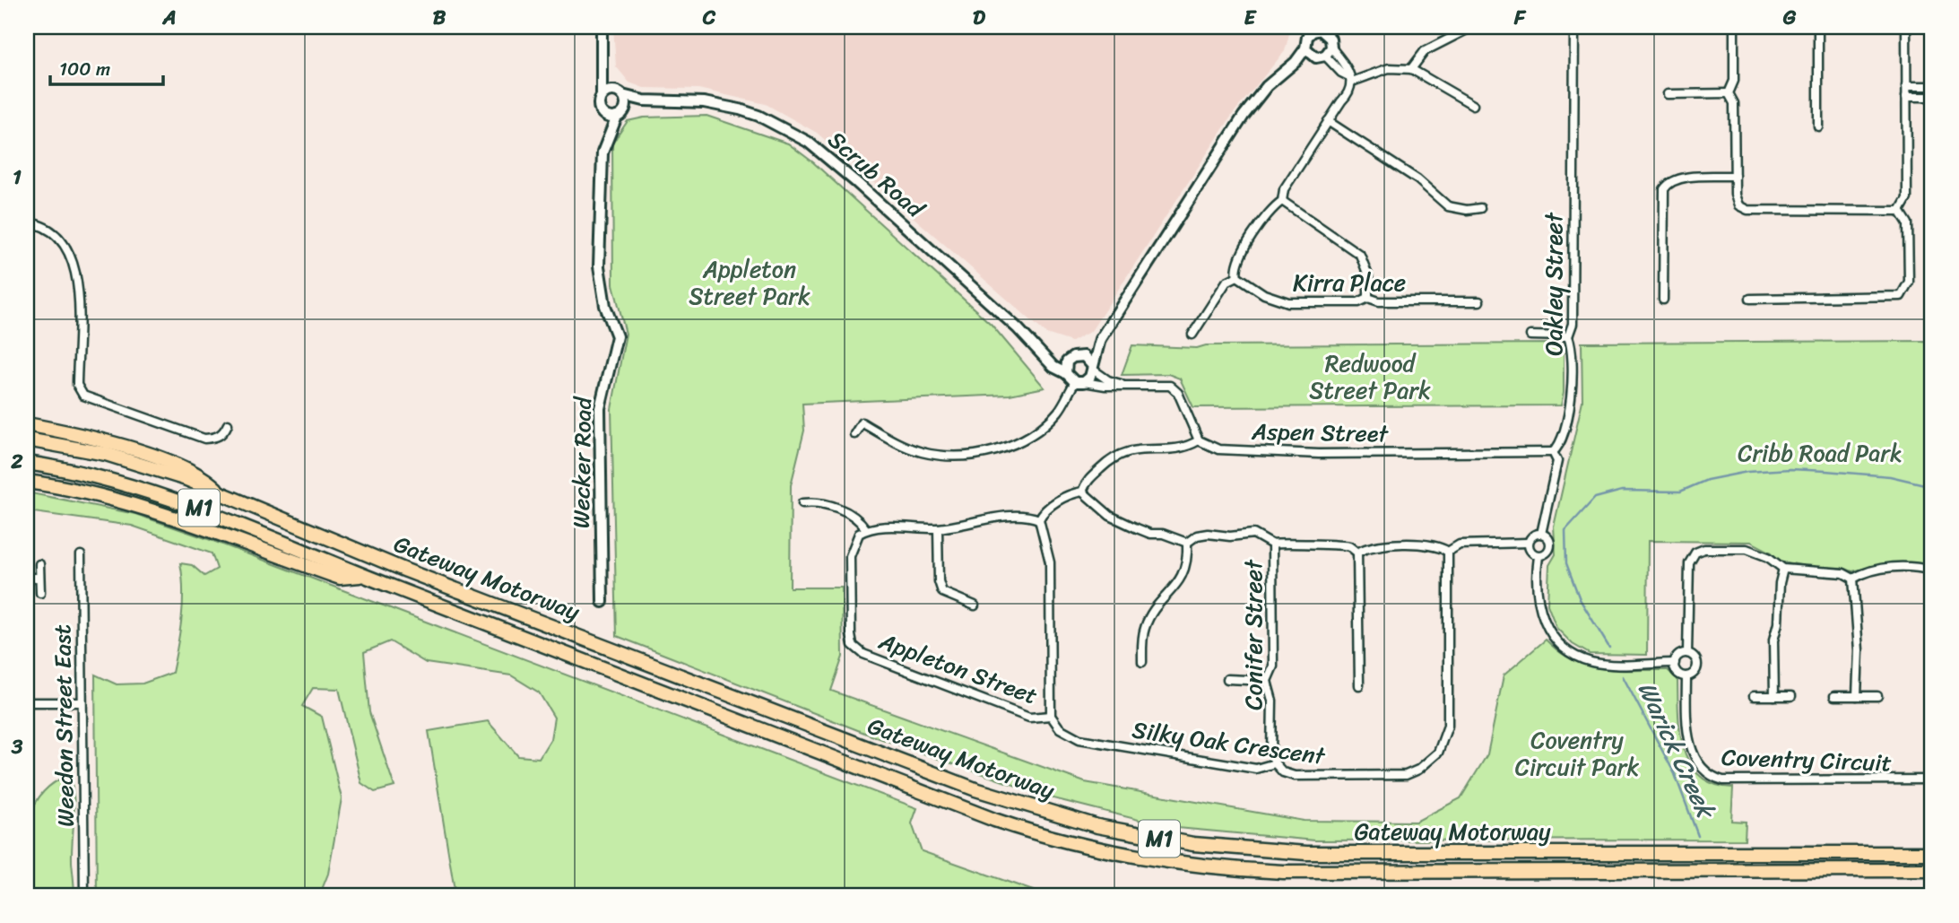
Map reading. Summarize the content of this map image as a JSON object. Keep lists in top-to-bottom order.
{
  "streets": {
    "highway": ["M1", "Gateway Motorway"],
    "street": [
      "Scrub Road",
      "Kirra Place",
      "Oakley Street",
      "Aspen Street",
      "Wecker Road",
      "Conifer Street",
      "Appleton Street",
      "Weedon Street East",
      "Silky Oak Crescent",
      "Coventry Circuit"
    ]
  },
  "crossings": [
    ["Scrub Road", "Wecker Road"],
    ["Oakley Street", "Aspen Street"],
    ["Conifer Street", "Silky Oak Crescent"],
    ["Appleton Street", "Silky Oak Crescent"]
  ],
  "water": ["Warick Creek"],
  "parks": [
    "Appleton Street Park",
    "Redwood Street Park",
    "Cribb Road Park",
    "Coventry Circuit Park"
  ],
  "scale_bar": "100 m",
  "grid": {
    "columns": [
      "A",
      "B",
      "C",
      "D",
      "E",
      "F",
      "G"
    ],
    "rows": ["1", "2", "3"]
  }
}
